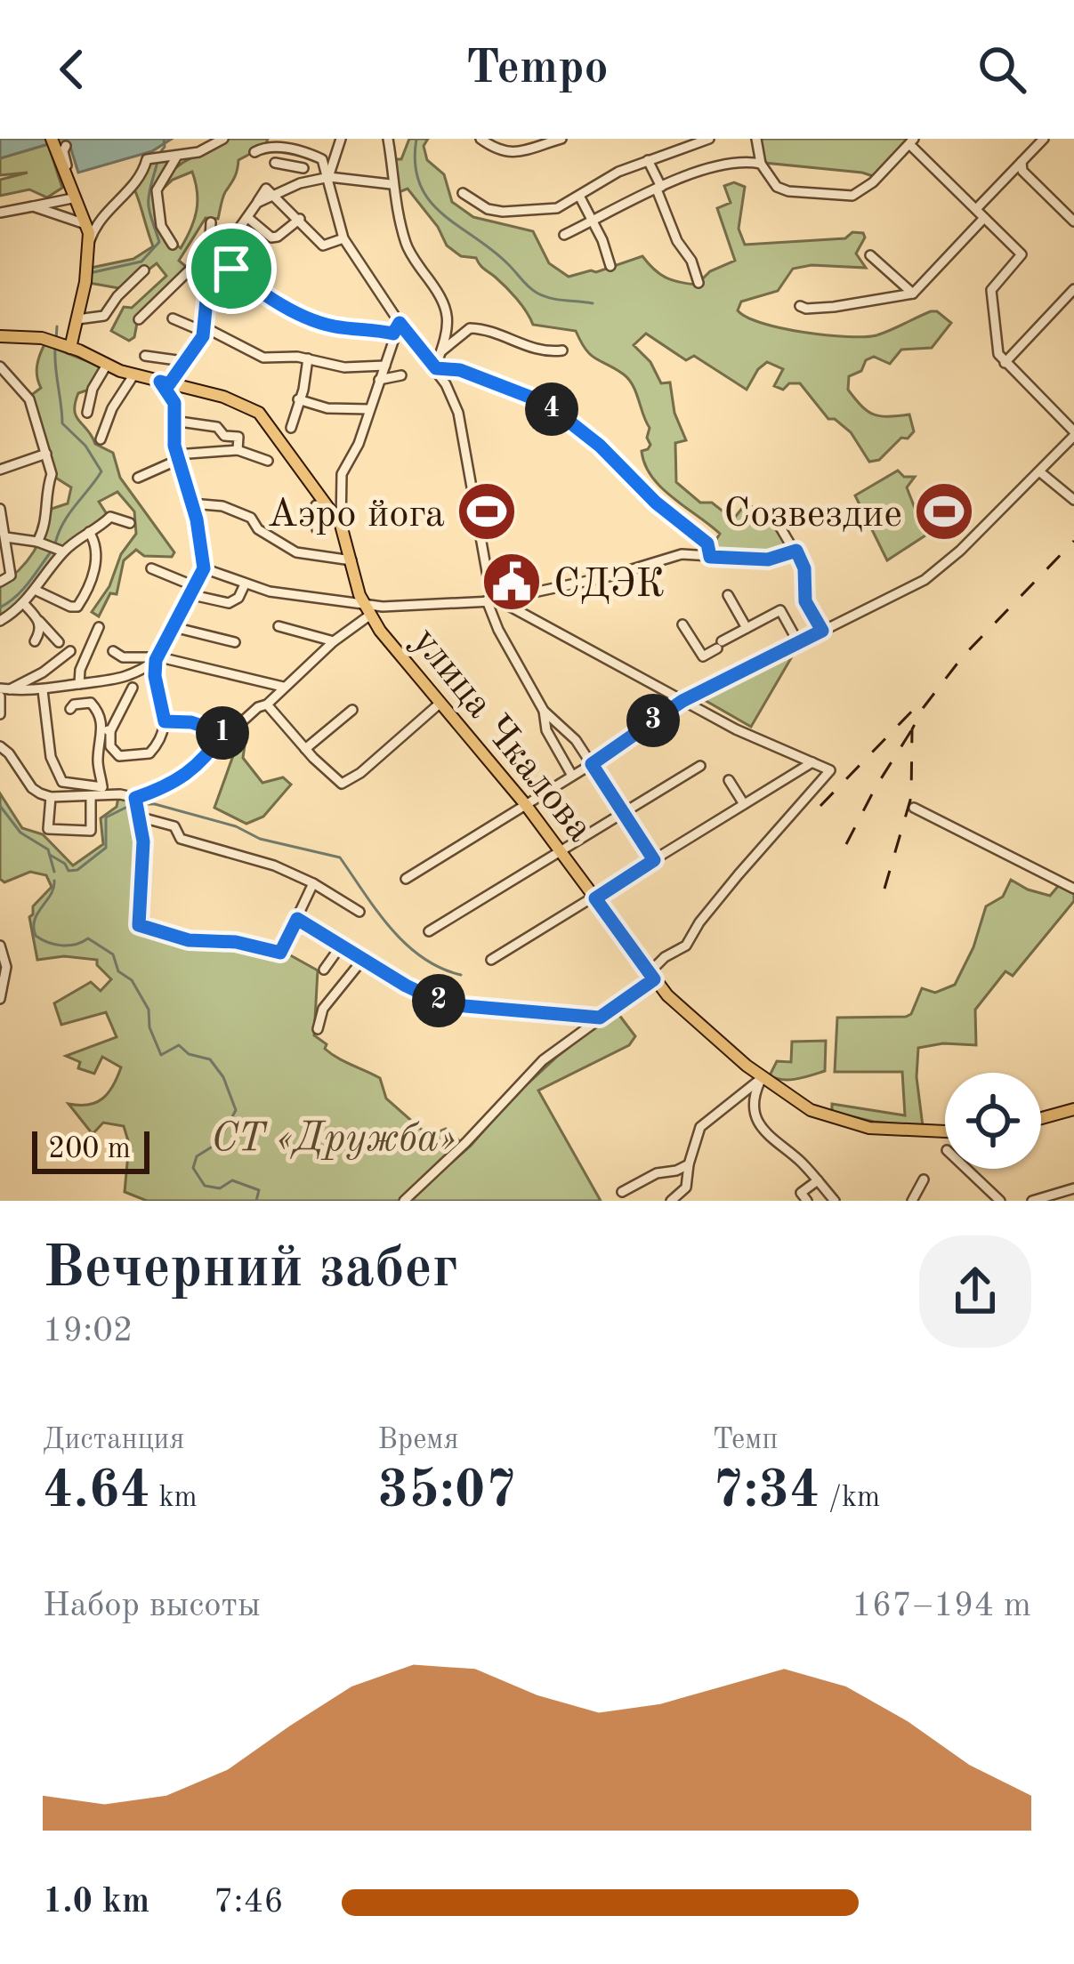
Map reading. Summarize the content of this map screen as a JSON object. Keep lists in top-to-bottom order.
{
  "streets": {
    "main road": ["улица Чкалова"]
  },
  "parks": ["СТ «Дружба»"],
  "places": {
    "sports": ["Аэро йога", "Созвездие"],
    "public building": ["СДЭК"]
  },
  "scale_bar": "200 m",
  "page": {
    "header": "Tempo",
    "pins": [
      "4",
      "3",
      "1",
      "2"
    ],
    "scale": "200 m",
    "heading": ["Вечерний забег", "19:02"],
    "stats": [
      ["Дистанция", "4.64 km"],
      ["Время", "35:07"],
      ["Темп", "7:34 /km"]
    ],
    "chart": ["Набор высоты", "167–194 m"],
    "list": [
      {
        "name": "1.0 km",
        "note": "7:46"
      }
    ]
  }
}
